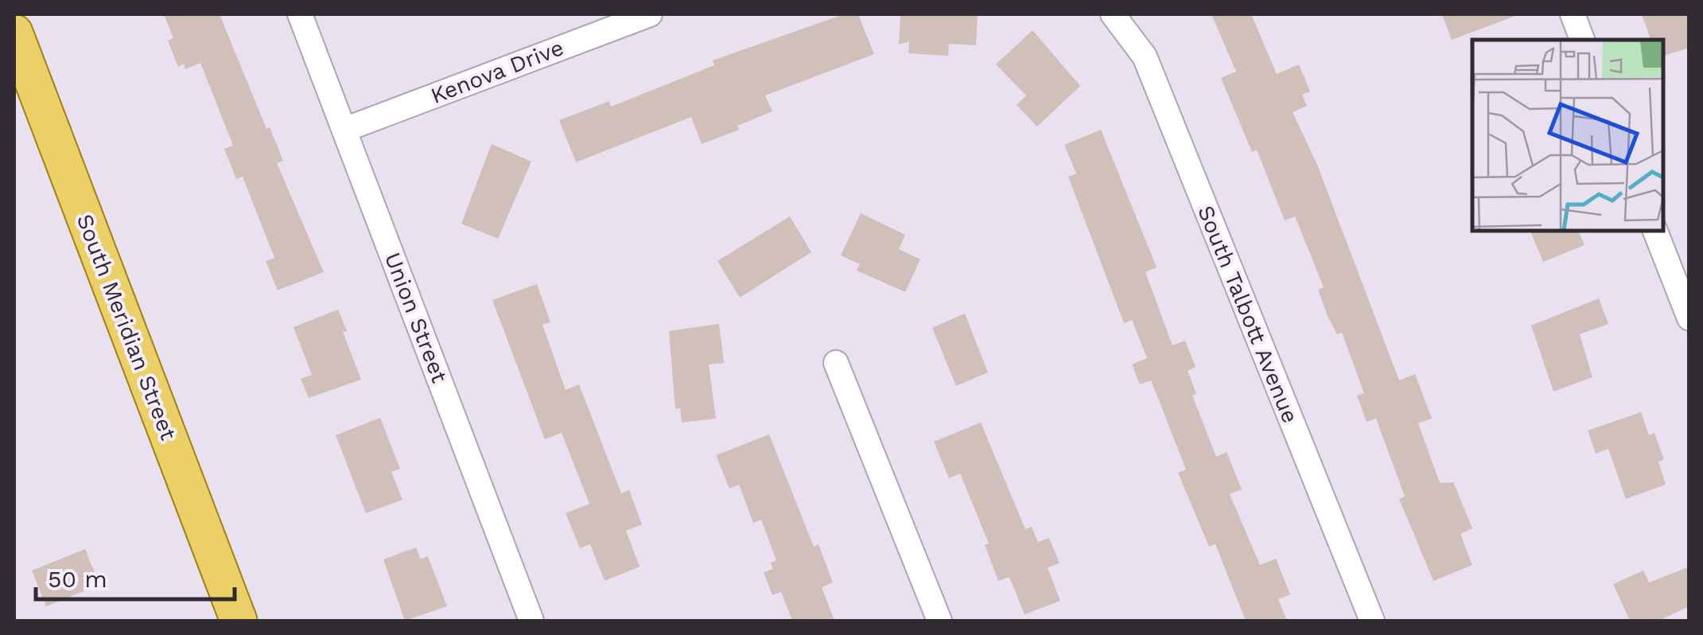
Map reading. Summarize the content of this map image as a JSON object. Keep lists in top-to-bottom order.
{
  "streets": {
    "main road": ["South Meridian Street"],
    "street": ["Kenova Drive", "South Talbott Avenue", "Union Street"]
  },
  "crossings": [
    ["Kenova Drive", "Union Street"]
  ],
  "scale_bar": "50 m"
}
